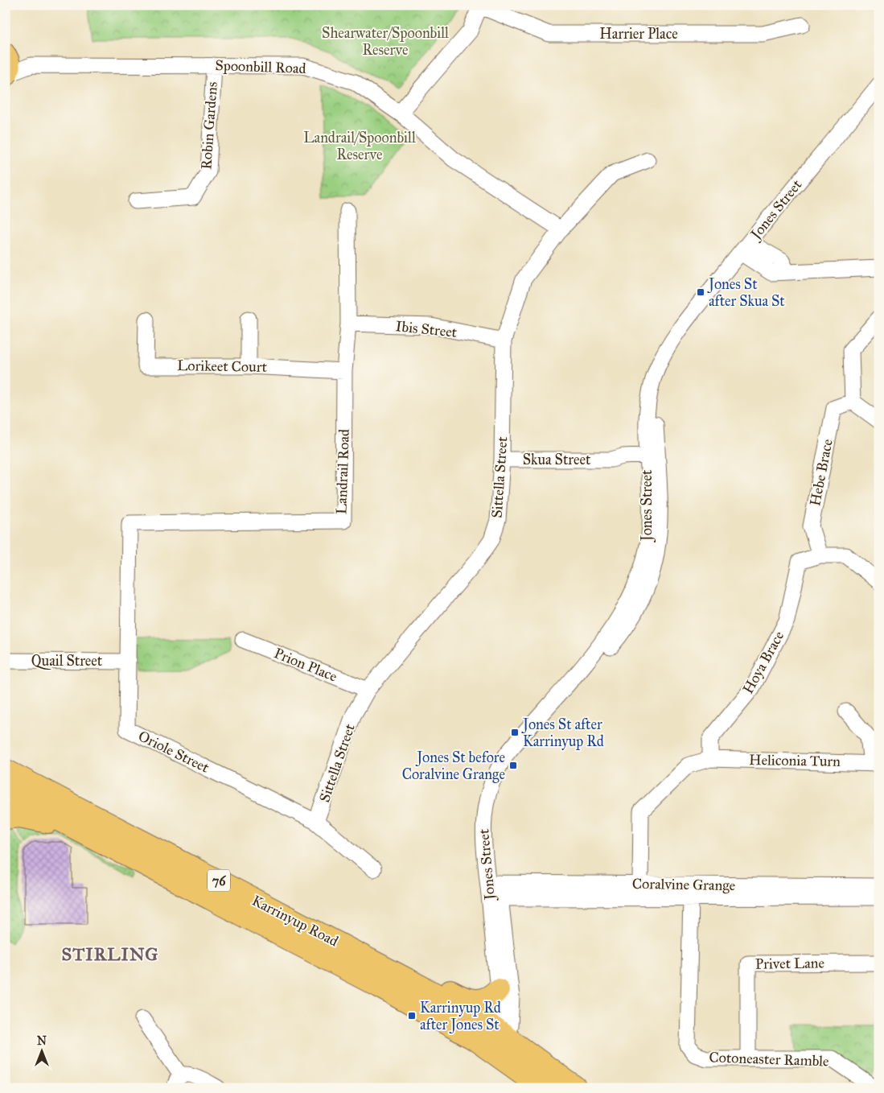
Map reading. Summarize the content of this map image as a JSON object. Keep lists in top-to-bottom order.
{
  "streets": {
    "highway": ["76", "Karrinyup Road"],
    "street": [
      "Harrier Place",
      "Spoonbill Road",
      "Robin Gardens",
      "Jones Street",
      "Ibis Street",
      "Lorikeet Court",
      "Skua Street",
      "Landrail Road",
      "Hebe Brace",
      "Sittella Street",
      "Quail Street",
      "Hoya Brace",
      "Prion Place",
      "Oriole Street",
      "Heliconia Turn",
      "Coralvine Grange",
      "Privet Lane",
      "Cotoneaster Ramble"
    ]
  },
  "crossings": [
    ["Spoonbill Road", "Robin Gardens"],
    ["Spoonbill Road", "Sittella Street"],
    ["Jones Street", "Skua Street"],
    ["Jones Street", "Coralvine Grange"],
    ["Jones Street", "Karrinyup Road"],
    ["Ibis Street", "Landrail Road"],
    ["Ibis Street", "Sittella Street"],
    ["Lorikeet Court", "Landrail Road"],
    ["Skua Street", "Sittella Street"],
    ["Landrail Road", "Oriole Street"],
    ["Hebe Brace", "Hoya Brace"],
    ["Sittella Street", "Prion Place"],
    ["Sittella Street", "Oriole Street"],
    ["Quail Street", "Oriole Street"],
    ["Hoya Brace", "Heliconia Turn"],
    ["Coralvine Grange", "Cotoneaster Ramble"],
    ["Privet Lane", "Cotoneaster Ramble"]
  ],
  "districts": ["STIRLING"],
  "parks": ["Shearwater/Spoonbill Reserve", "Landrail/Spoonbill Reserve"],
  "places": {
    "transit": [
      "Jones St after Skua St",
      "Jones St after Karrinyup Rd",
      "Jones St before Coralvine Grange",
      "Karrinyup Rd after Jones St"
    ]
  },
  "north": "top"
}
